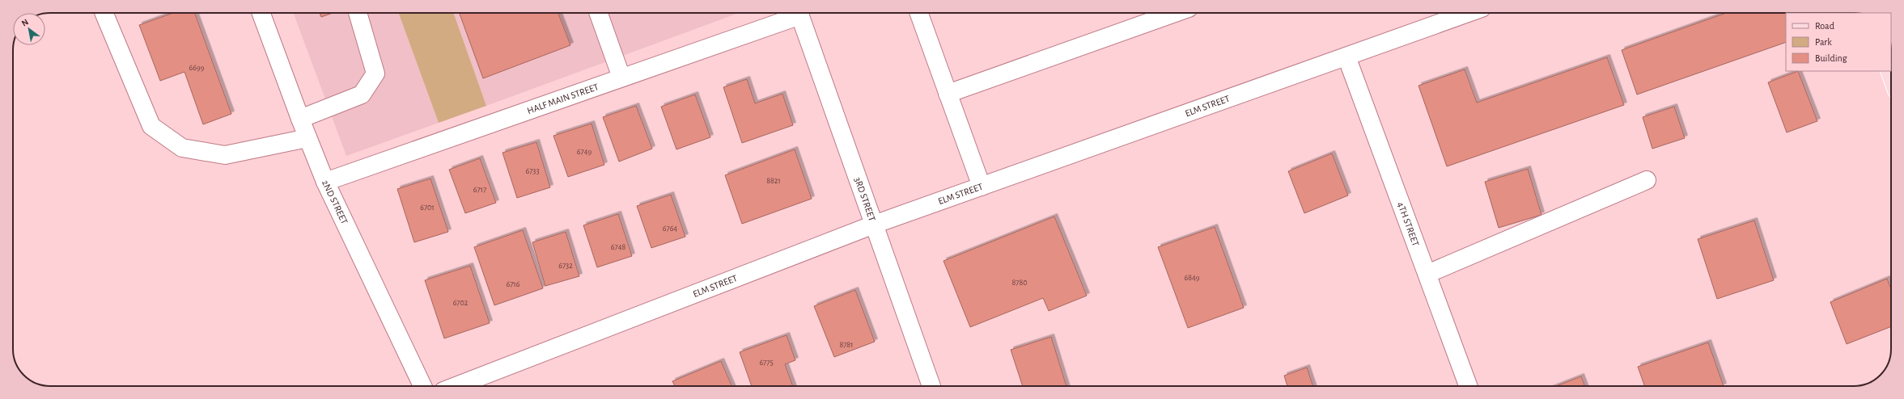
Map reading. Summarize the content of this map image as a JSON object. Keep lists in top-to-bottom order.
{
  "streets": {
    "street": [
      "HALF MAIN STREET",
      "ELM STREET",
      "3RD STREET",
      "2ND STREET",
      "4TH STREET"
    ]
  },
  "crossings": [
    ["HALF MAIN STREET", "2ND STREET"],
    ["ELM STREET", "3RD STREET"],
    ["ELM STREET", "4TH STREET"]
  ],
  "house_numbers": [
    "6699",
    "6749",
    "6733",
    "8821",
    "6717",
    "6701",
    "6764",
    "6748",
    "6732",
    "6849",
    "8780",
    "6716",
    "6702",
    "8781",
    "6775"
  ],
  "legend": ["Road", "Park", "Building"],
  "north": "top left"
}
